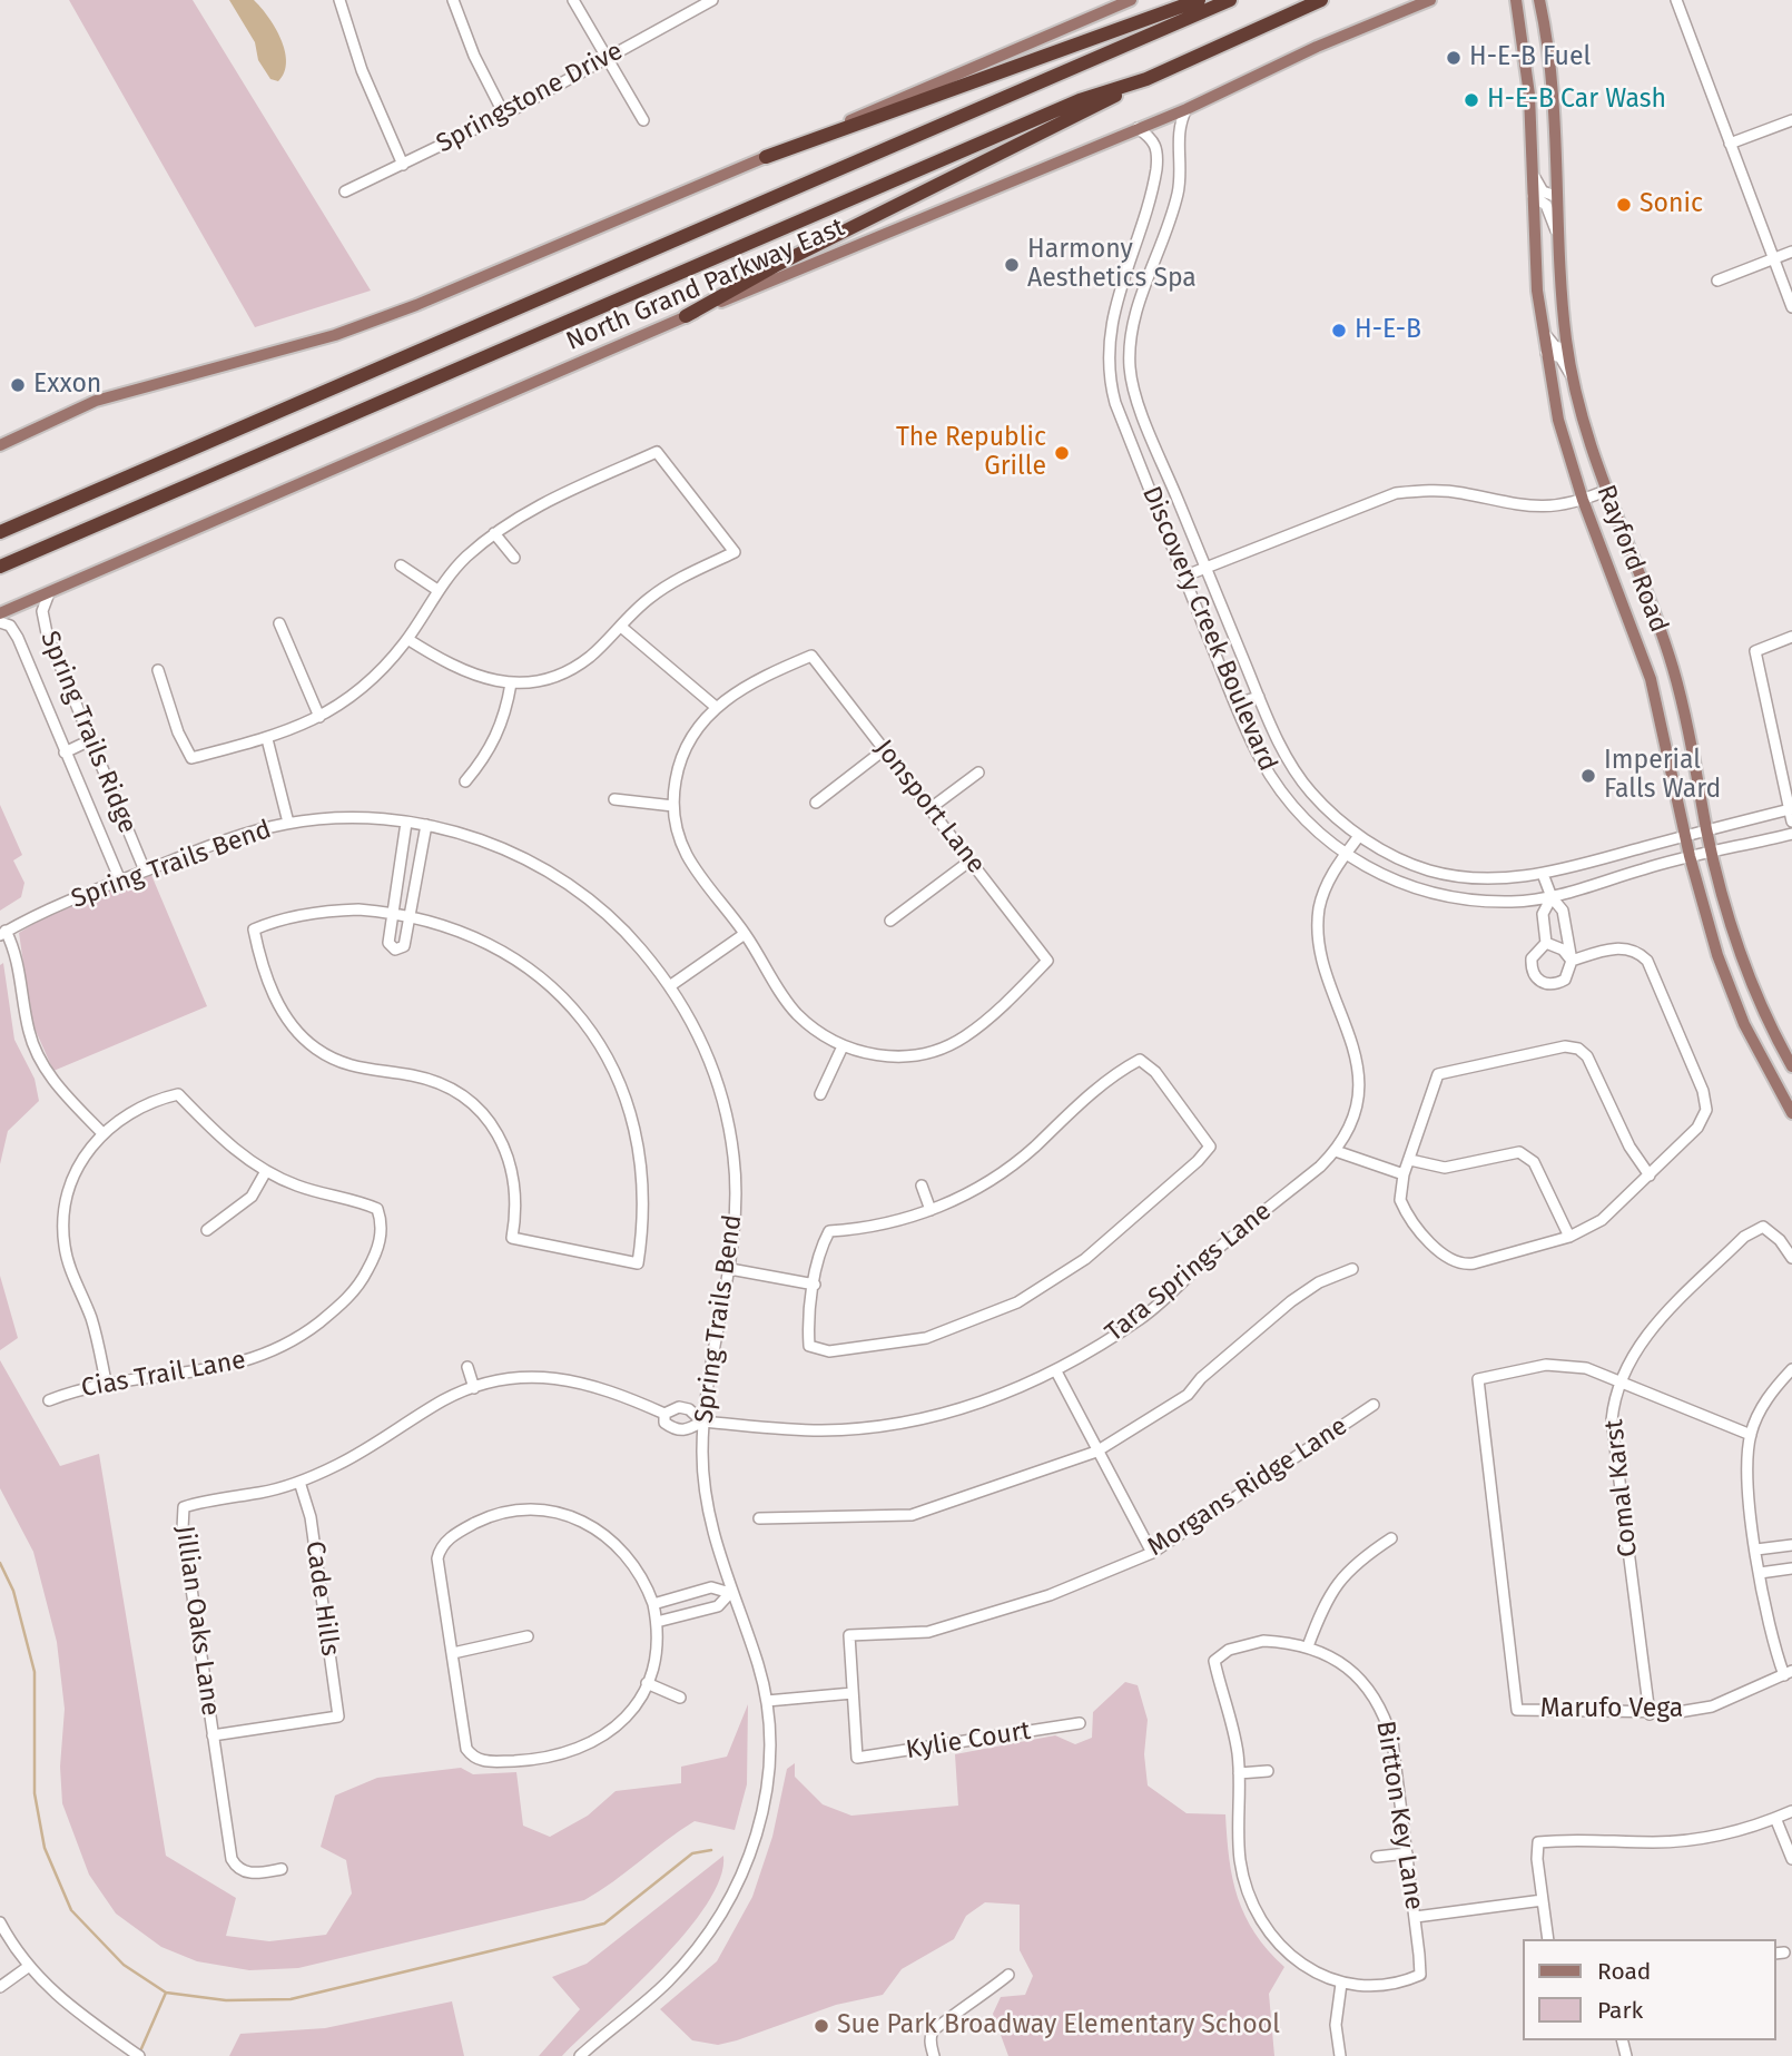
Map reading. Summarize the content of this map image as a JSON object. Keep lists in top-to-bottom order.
{
  "streets": {
    "highway": ["North Grand Parkway East"],
    "main road": ["Rayford Road"],
    "street": [
      "Springstone Drive",
      "Discovery Creek Boulevard",
      "Spring Trails Ridge",
      "Jonsport Lane",
      "Spring Trails Bend",
      "Tara Springs Lane",
      "Cias Trail Lane",
      "Morgans Ridge Lane",
      "Comal Karst",
      "Cade Hills",
      "Jillian Oaks Lane",
      "Marufo Vega",
      "Kylie Court",
      "Birtton Key Lane"
    ]
  },
  "crossings": [
    ["North Grand Parkway East", "Discovery Creek Boulevard"],
    ["North Grand Parkway East", "Spring Trails Ridge"],
    ["Rayford Road", "Discovery Creek Boulevard"],
    ["Discovery Creek Boulevard", "Tara Springs Lane"],
    ["Spring Trails Ridge", "Spring Trails Bend"],
    ["Spring Trails Bend", "Tara Springs Lane"],
    ["Morgans Ridge Lane", "Kylie Court"],
    ["Comal Karst", "Marufo Vega"],
    ["Cade Hills", "Jillian Oaks Lane"]
  ],
  "places": [
    "H-E-B Fuel",
    "H-E-B Car Wash",
    "Sonic",
    "Harmony Aesthetics Spa",
    "H-E-B",
    "Exxon",
    "The Republic Grille",
    "Imperial Falls Ward",
    "Sue Park Broadway Elementary School"
  ],
  "legend": ["Road", "Park"]
}
